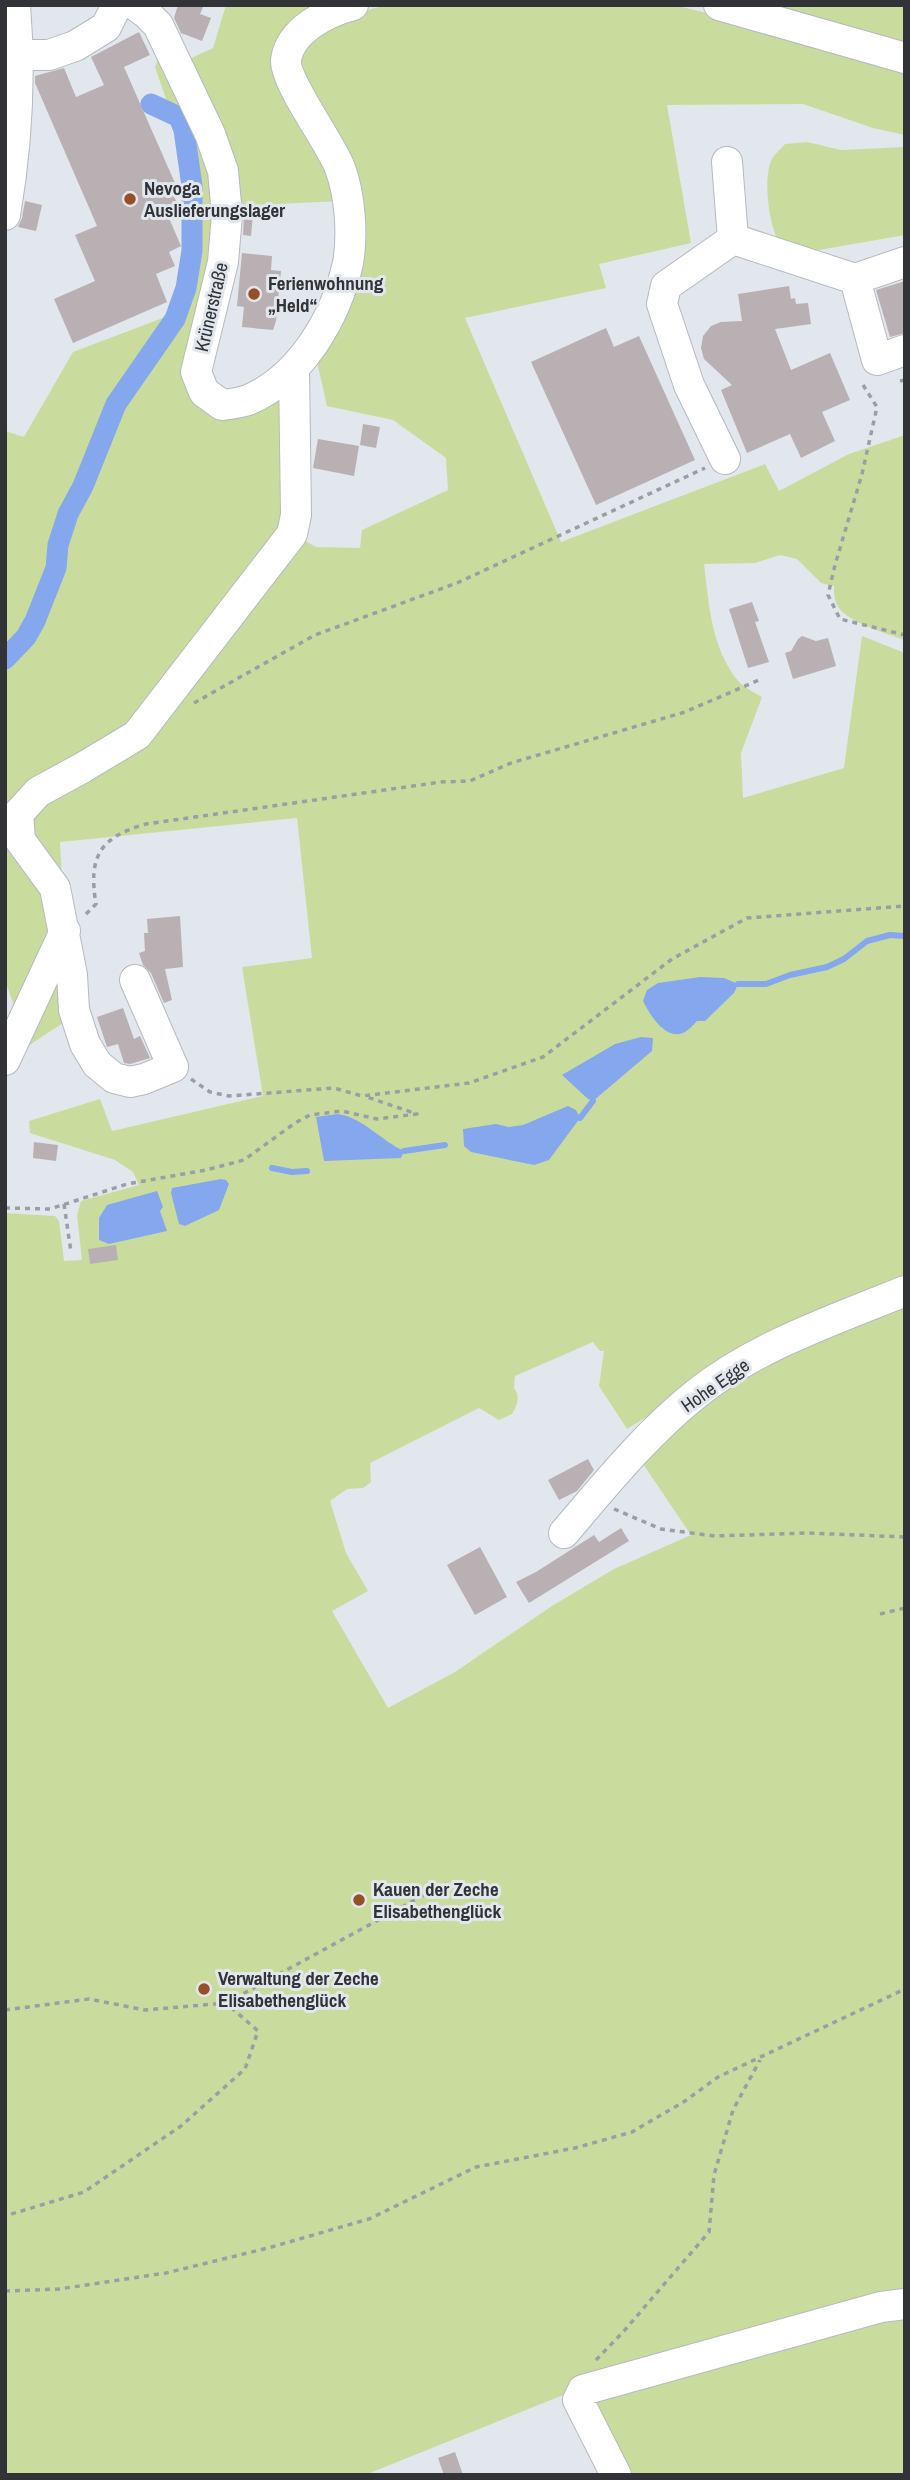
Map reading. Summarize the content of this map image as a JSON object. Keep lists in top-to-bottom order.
{
  "streets": {
    "street": ["Krünerstraße", "Hohe Egge"]
  },
  "places": [
    "Nevoga Auslieferungslager",
    "Ferienwohnung „Held“",
    "Kauen der Zeche Elisabethenglück",
    "Verwaltung der Zeche Elisabethenglück"
  ]
}
